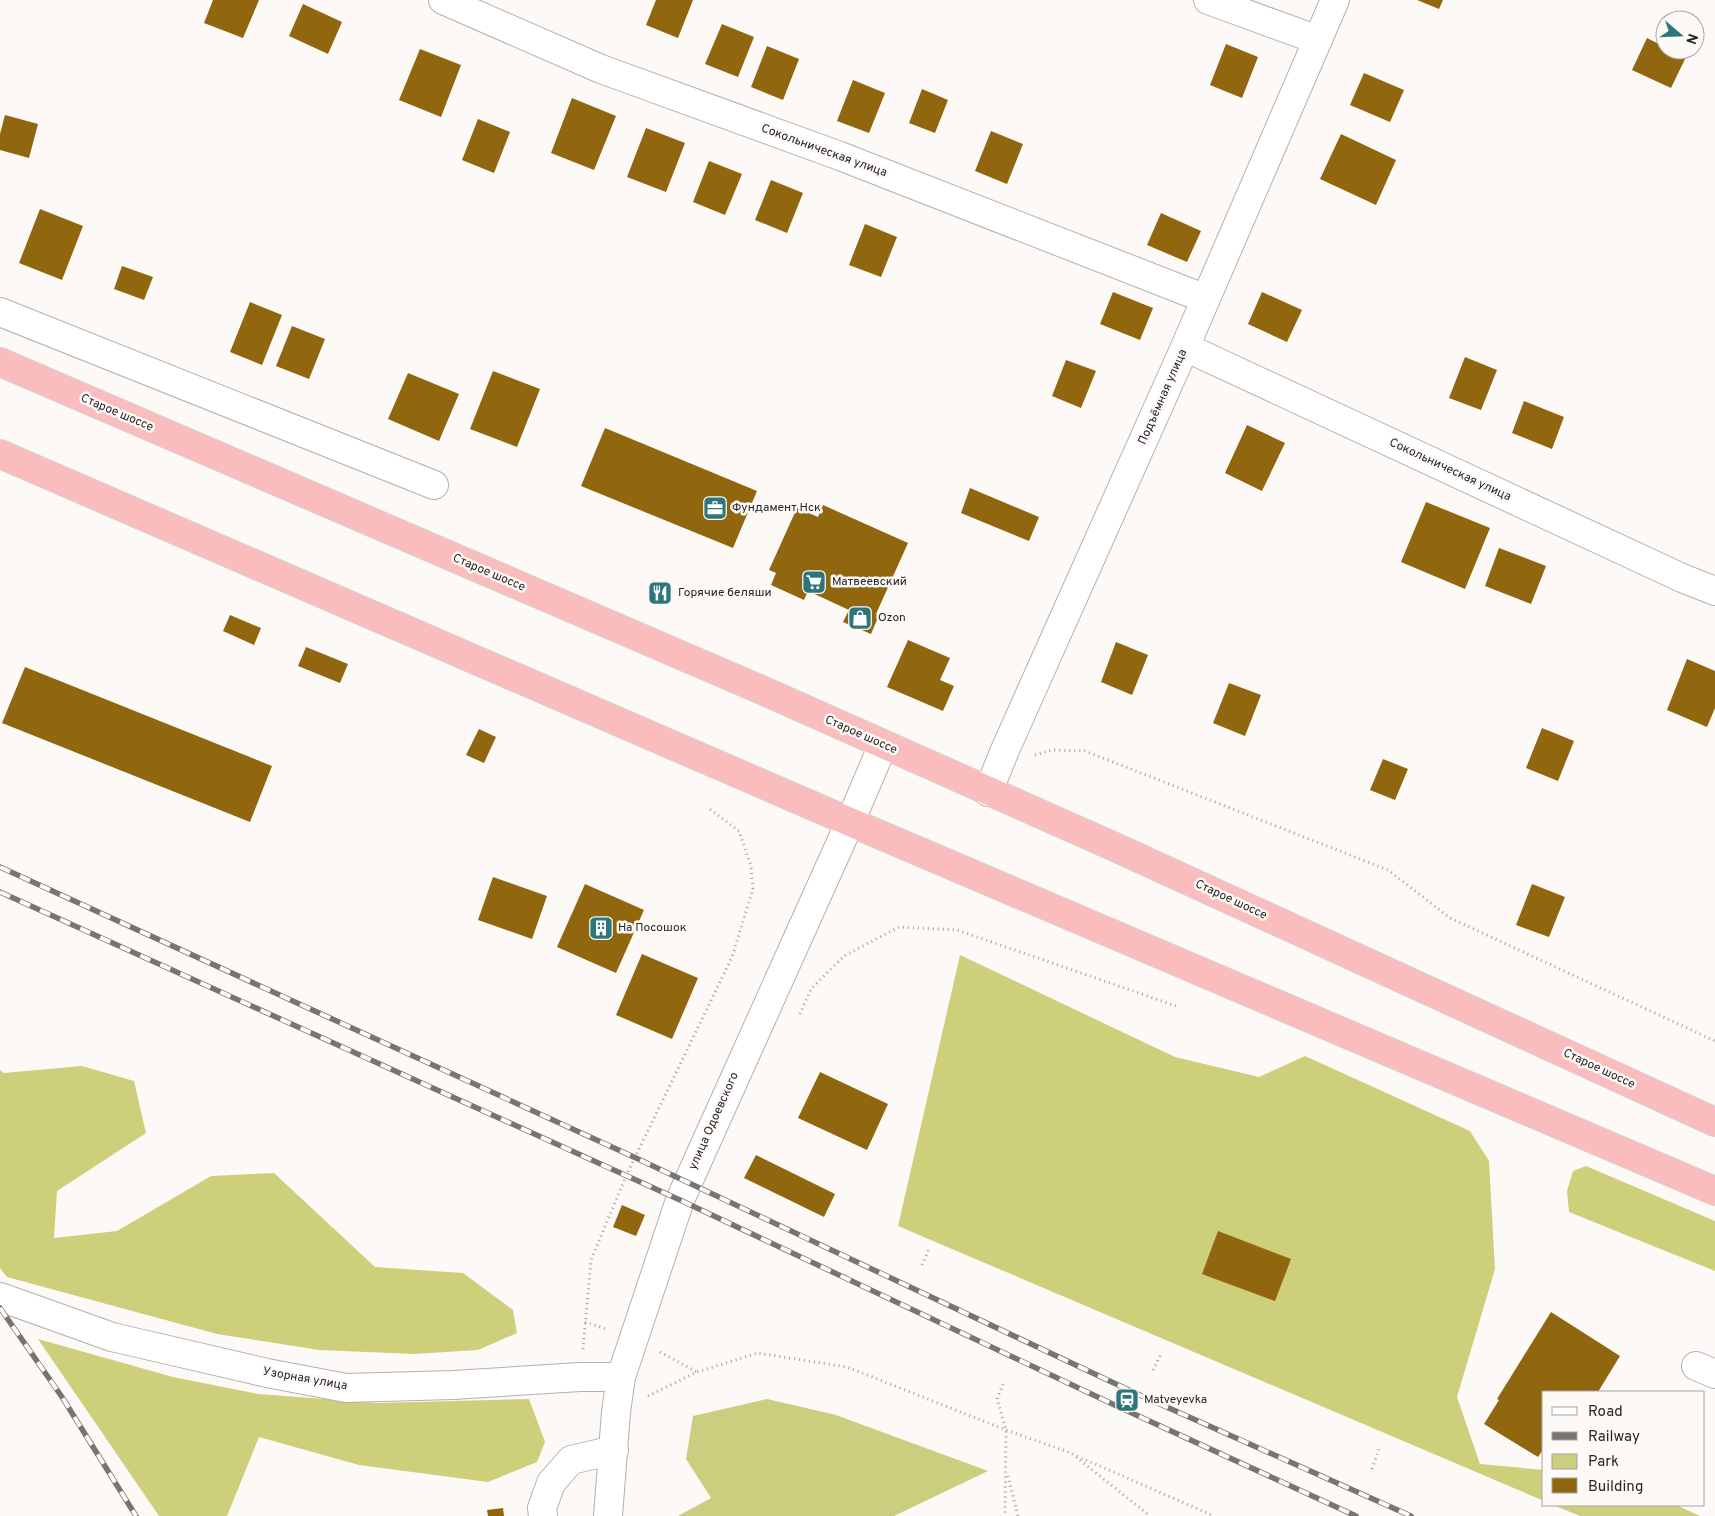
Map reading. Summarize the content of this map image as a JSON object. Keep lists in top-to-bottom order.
{
  "streets": {
    "highway": ["Старое шоссе"],
    "street": [
      "Сокольническая улица",
      "Подъёмная улица",
      "улица Одоевского",
      "Узорная улица"
    ]
  },
  "crossings": [
    ["Сокольническая улица", "Подъёмная улица"],
    ["Подъёмная улица", "Старое шоссе"],
    ["Старое шоссе", "улица Одоевского"],
    ["улица Одоевского", "Узорная улица"]
  ],
  "places": {
    "office": ["Фундамент Нск"],
    "supermarket": ["Матвеевский"],
    "restaurant": ["Горячие беляши"],
    "shop": ["Ozon"],
    "building": ["На Посошок"],
    "station": ["Matveyevka"]
  },
  "legend": [
    "Road",
    "Railway",
    "Park",
    "Building"
  ],
  "north": "right"
}
